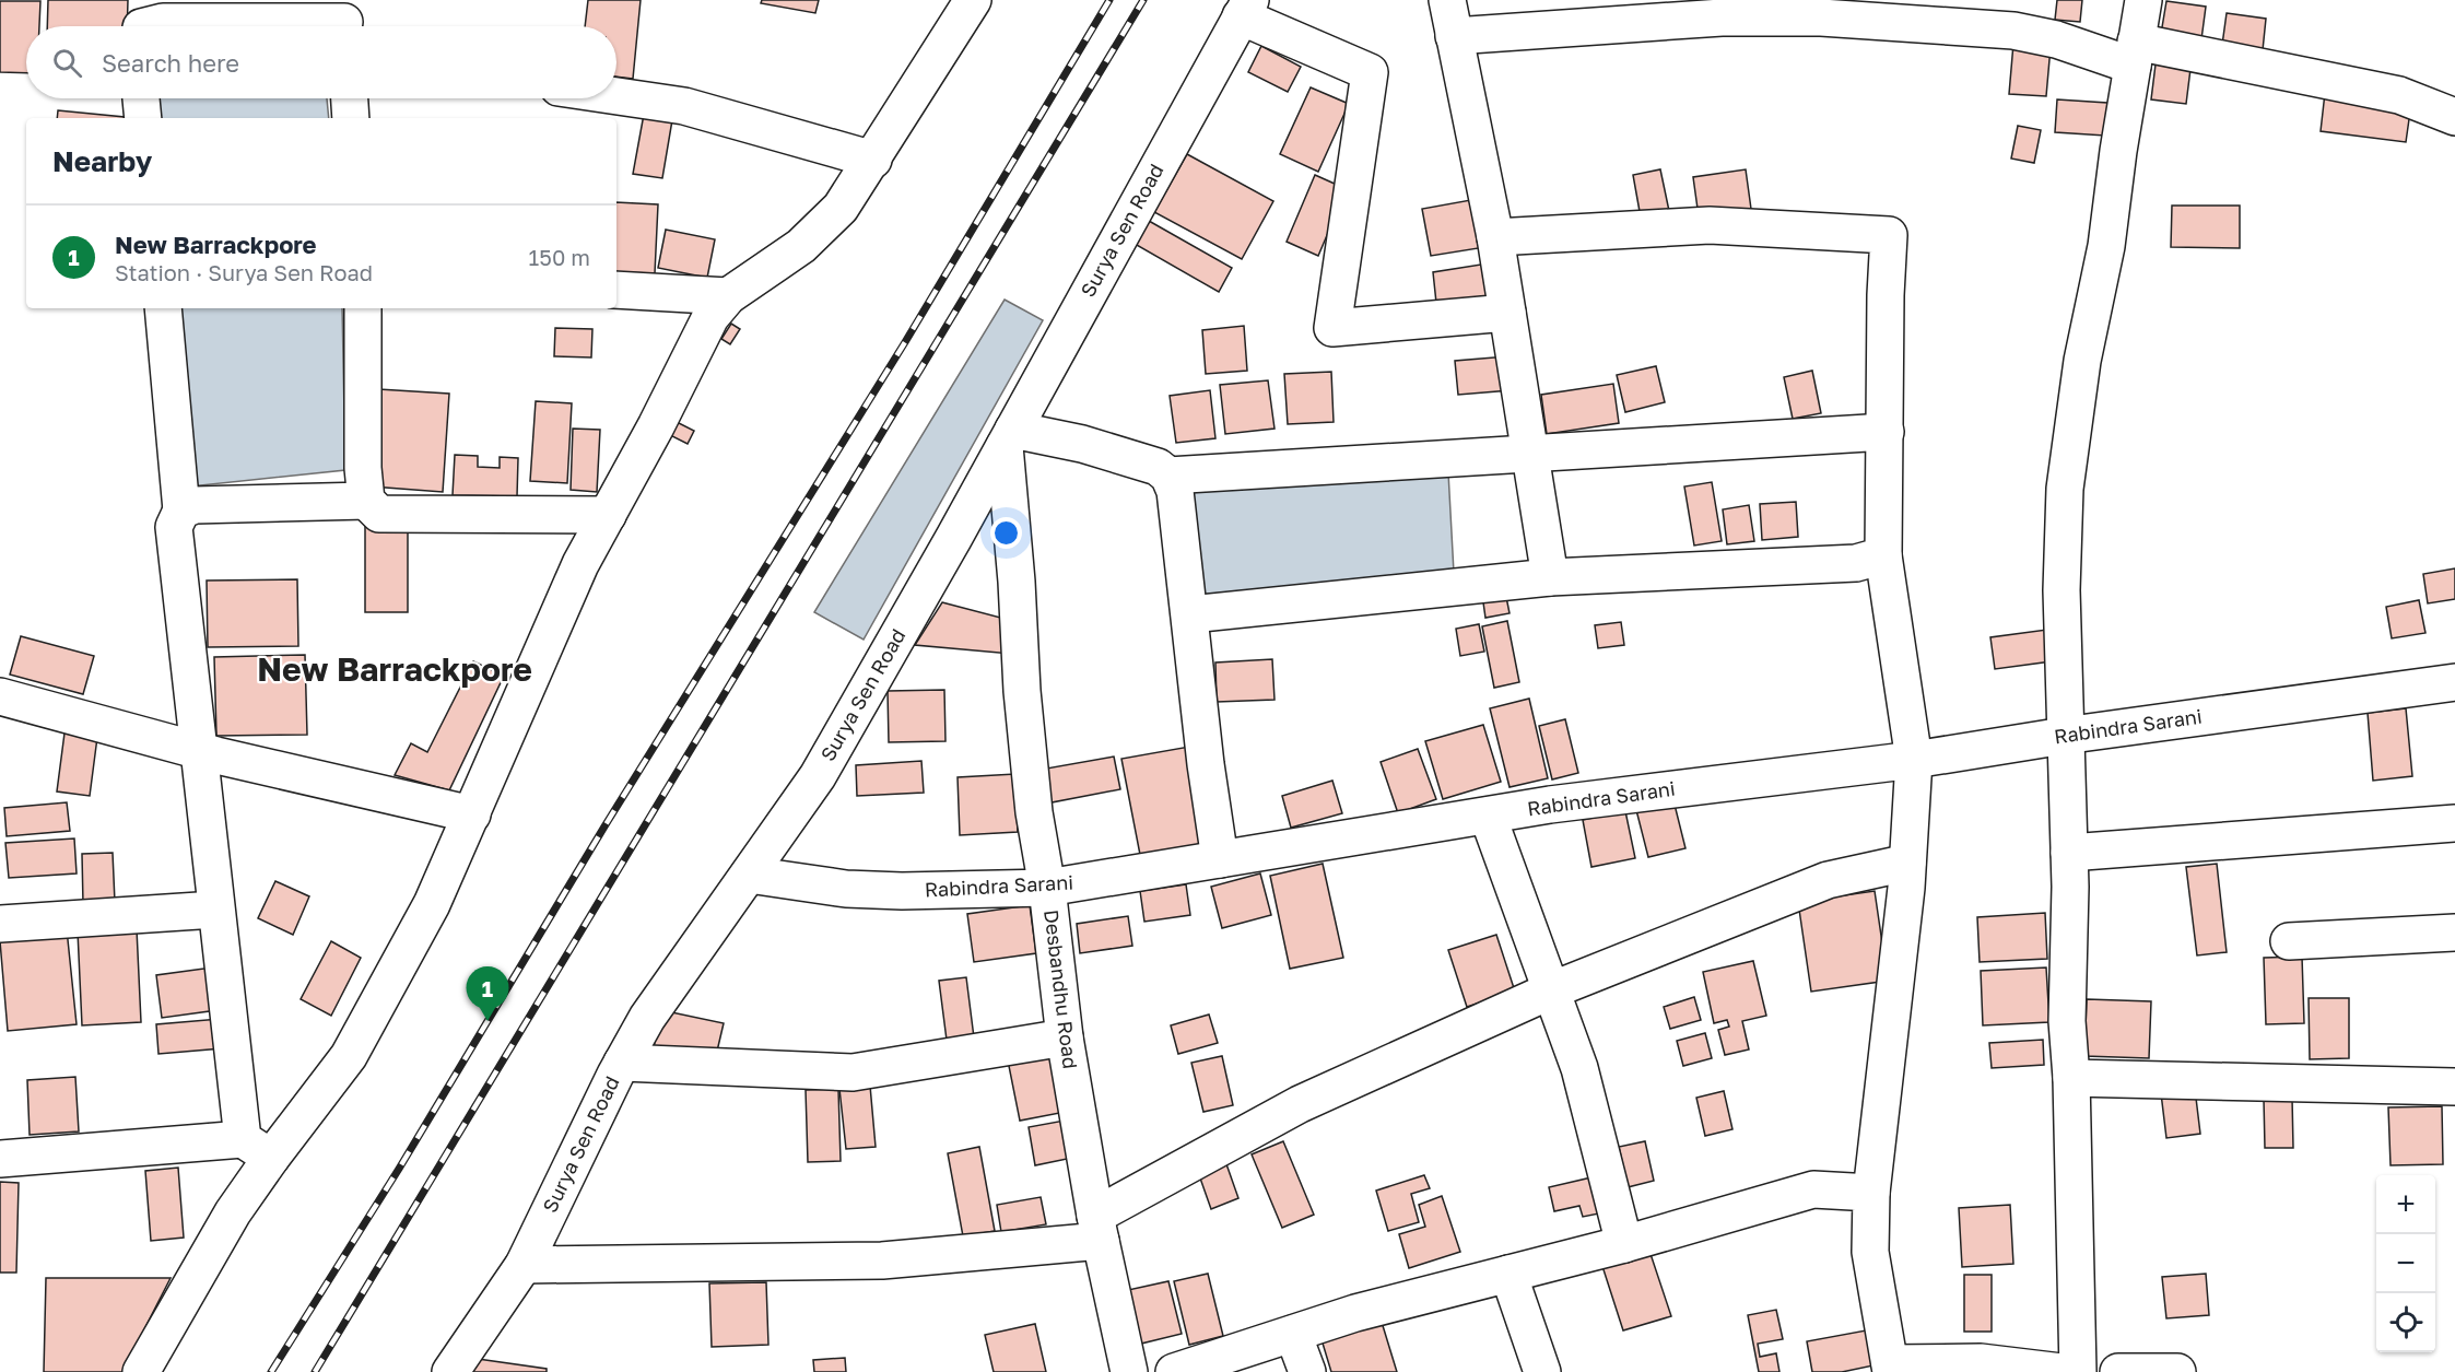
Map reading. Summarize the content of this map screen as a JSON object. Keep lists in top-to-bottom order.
{
  "streets": {
    "street": ["Surya Sen Road", "Rabindra Sarani", "Desbandhu Road"]
  },
  "crossings": [
    ["Surya Sen Road", "Rabindra Sarani"],
    ["Surya Sen Road", "Desbandhu Road"],
    ["Rabindra Sarani", "Desbandhu Road"]
  ],
  "districts": ["New Barrackpore"],
  "page": {
    "search": "Search here",
    "heading": "Nearby",
    "list": [
      {
        "mark": "1",
        "name": "New Barrackpore",
        "note": "Station · Surya Sen Road",
        "value": "150 m"
      }
    ],
    "pins": "1",
    "map_buttons": ["+", "−"]
  }
}
